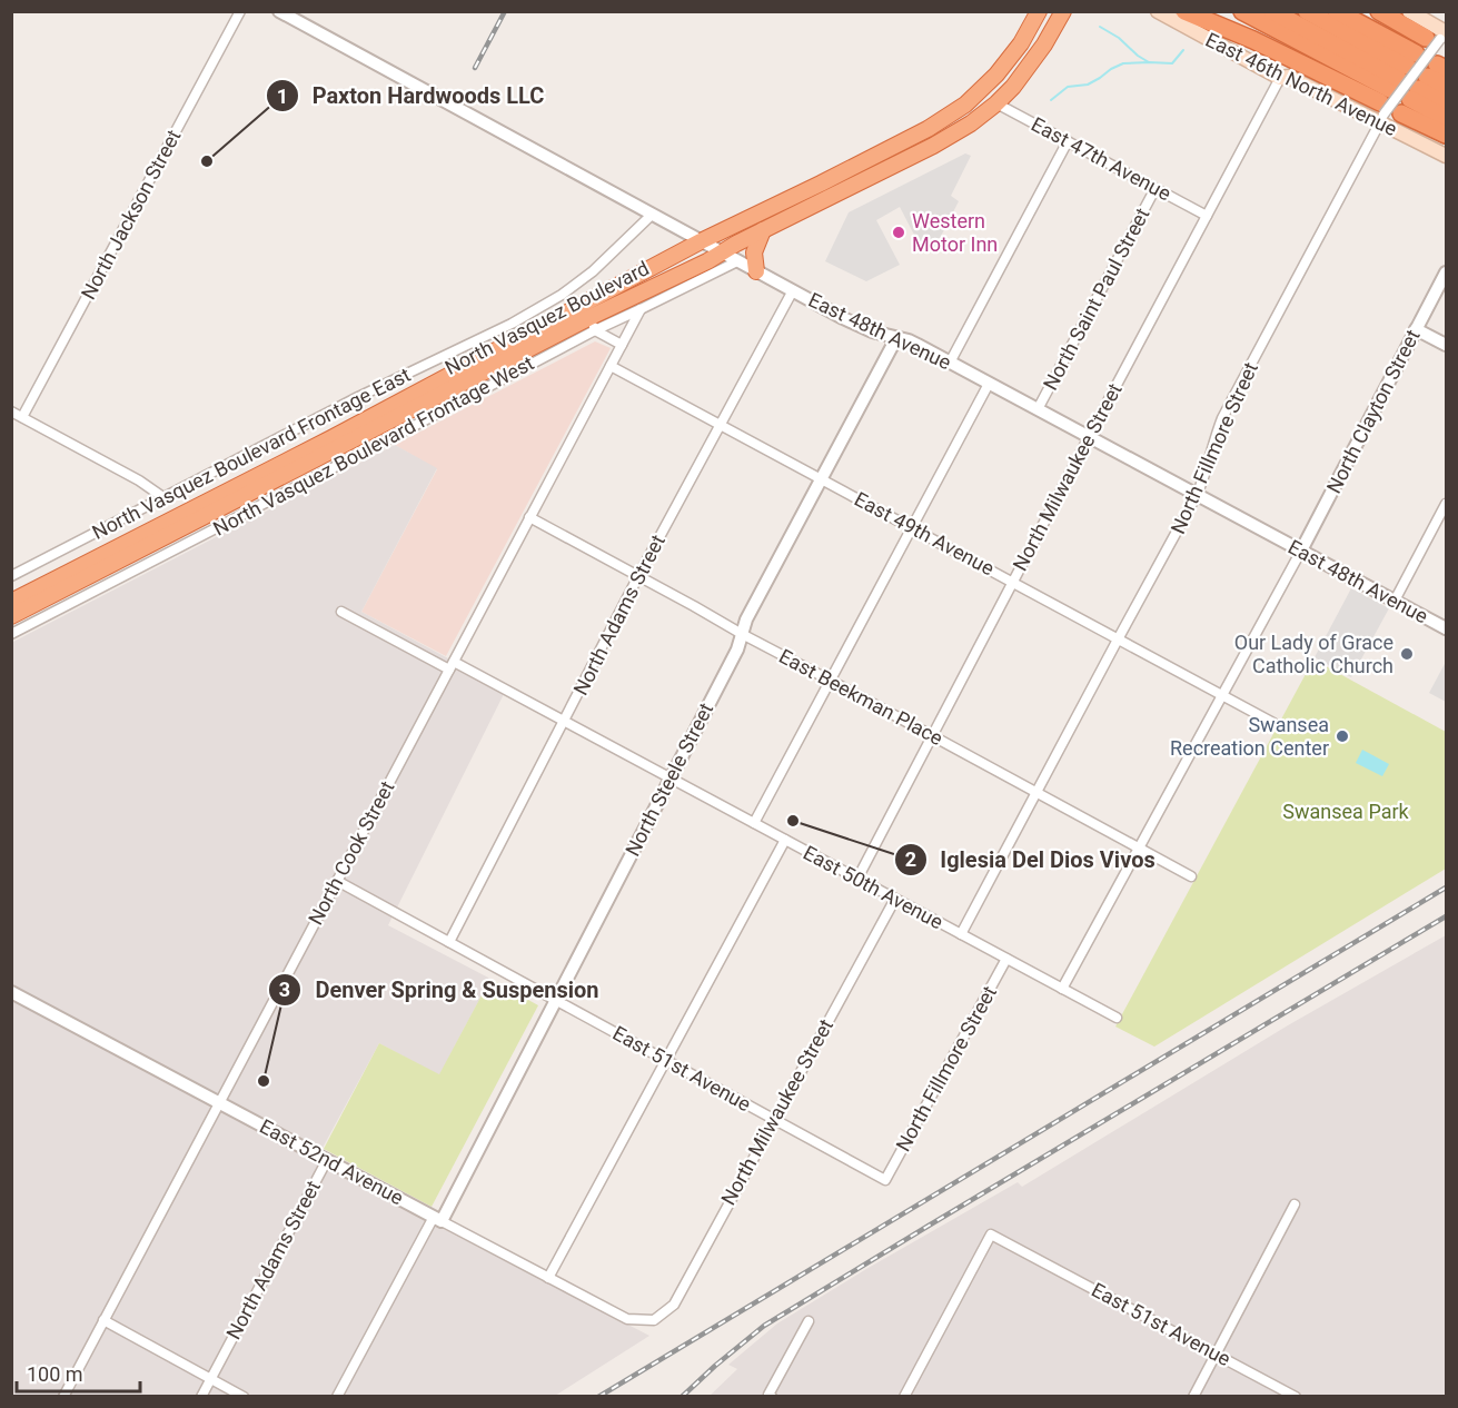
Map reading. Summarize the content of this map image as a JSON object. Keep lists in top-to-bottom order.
{
  "streets": {
    "highway": ["North Vasquez Boulevard"],
    "main road": ["East 46th North Avenue"],
    "street": [
      "East 47th Avenue",
      "North Jackson Street",
      "North Saint Paul Street",
      "East 48th Avenue",
      "North Clayton Street",
      "North Vasquez Boulevard Frontage West",
      "North Fillmore Street",
      "North Vasquez Boulevard Frontage East",
      "North Milwaukee Street",
      "East 49th Avenue",
      "North Adams Street",
      "East Beekman Place",
      "North Steele Street",
      "North Cook Street",
      "East 50th Avenue",
      "East 51st Avenue",
      "East 52nd Avenue"
    ]
  },
  "crossings": [
    ["East 46th North Avenue", "North Fillmore Street"],
    ["East 46th North Avenue", "North Milwaukee Street"],
    ["East 47th Avenue", "North Saint Paul Street"],
    ["East 47th Avenue", "North Vasquez Boulevard"],
    ["East 47th Avenue", "North Milwaukee Street"],
    ["North Saint Paul Street", "East 48th Avenue"],
    ["North Vasquez Boulevard", "East 48th Avenue"],
    ["North Vasquez Boulevard", "North Vasquez Boulevard Frontage West"],
    ["East 48th Avenue", "North Clayton Street"],
    ["East 48th Avenue", "North Vasquez Boulevard Frontage West"],
    ["East 48th Avenue", "North Fillmore Street"],
    ["East 48th Avenue", "North Vasquez Boulevard Frontage East"],
    ["East 48th Avenue", "North Milwaukee Street"],
    ["East 48th Avenue", "North Adams Street"],
    ["East 48th Avenue", "North Steele Street"],
    ["North Vasquez Boulevard Frontage West", "North Cook Street"],
    ["North Fillmore Street", "East 49th Avenue"],
    ["North Fillmore Street", "East Beekman Place"],
    ["North Fillmore Street", "East 50th Avenue"],
    ["North Fillmore Street", "East 51st Avenue"],
    ["North Milwaukee Street", "East 49th Avenue"],
    ["North Milwaukee Street", "East Beekman Place"],
    ["North Milwaukee Street", "East 50th Avenue"],
    ["North Milwaukee Street", "East 51st Avenue"],
    ["North Milwaukee Street", "East 52nd Avenue"],
    ["East 49th Avenue", "North Adams Street"],
    ["East 49th Avenue", "North Steele Street"],
    ["East 49th Avenue", "North Cook Street"],
    ["North Adams Street", "East Beekman Place"],
    ["North Adams Street", "East 50th Avenue"],
    ["North Adams Street", "East 51st Avenue"],
    ["North Adams Street", "East 52nd Avenue"],
    ["East Beekman Place", "North Steele Street"],
    ["East Beekman Place", "North Cook Street"],
    ["North Steele Street", "East 50th Avenue"],
    ["North Steele Street", "East 51st Avenue"],
    ["North Steele Street", "East 52nd Avenue"],
    ["North Cook Street", "East 50th Avenue"],
    ["North Cook Street", "East 51st Avenue"],
    ["North Cook Street", "East 52nd Avenue"]
  ],
  "parks": ["Swansea Park"],
  "places": [
    "Paxton Hardwoods LLC",
    "Western Motor Inn",
    "Our Lady of Grace Catholic Church",
    "Swansea Recreation Center",
    "Iglesia Del Dios Vivos",
    "Denver Spring & Suspension"
  ],
  "scale_bar": "100 m"
}
